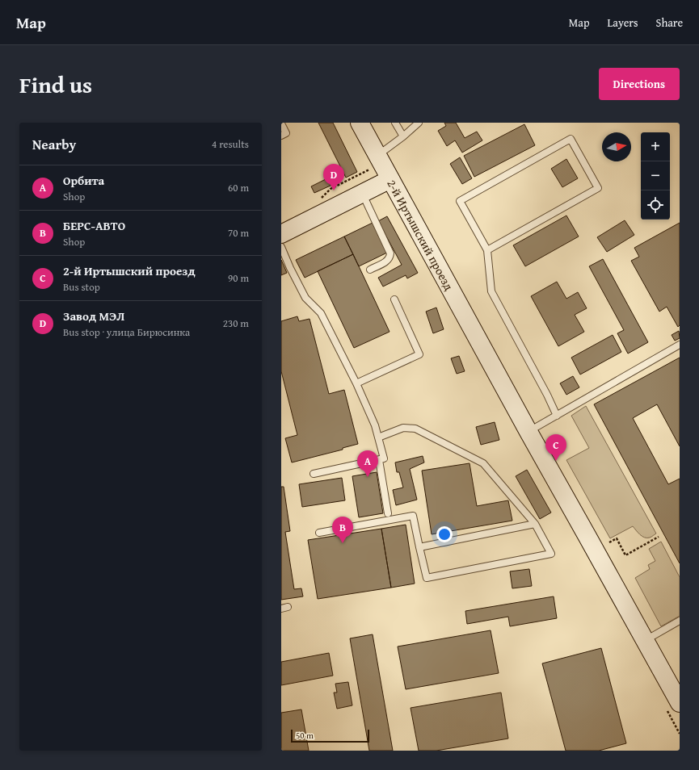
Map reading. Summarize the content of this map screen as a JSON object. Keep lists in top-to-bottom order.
{
  "streets": {
    "street": ["2-й Иртышский проезд"]
  },
  "scale_bar": "50 m",
  "north": "right",
  "page": {
    "header": "Map",
    "nav": ["Map", "Layers", "Share"],
    "title": "Find us",
    "buttons": "Directions",
    "heading": ["Nearby", "4 results"],
    "map_buttons": ["+", "−"],
    "pins": [
      "D",
      "C",
      "A",
      "B"
    ],
    "list": [
      {
        "mark": "A",
        "name": "Орбита",
        "note": "Shop",
        "value": "60 m"
      },
      {
        "mark": "B",
        "name": "БЕРС-АВТО",
        "note": "Shop",
        "value": "70 m"
      },
      {
        "mark": "C",
        "name": "2-й Иртышский проезд",
        "note": "Bus stop",
        "value": "90 m"
      },
      {
        "mark": "D",
        "name": "Завод МЭЛ",
        "note": "Bus stop · улица Бирюсинка",
        "value": "230 m"
      }
    ],
    "scale": "50 m"
  }
}
